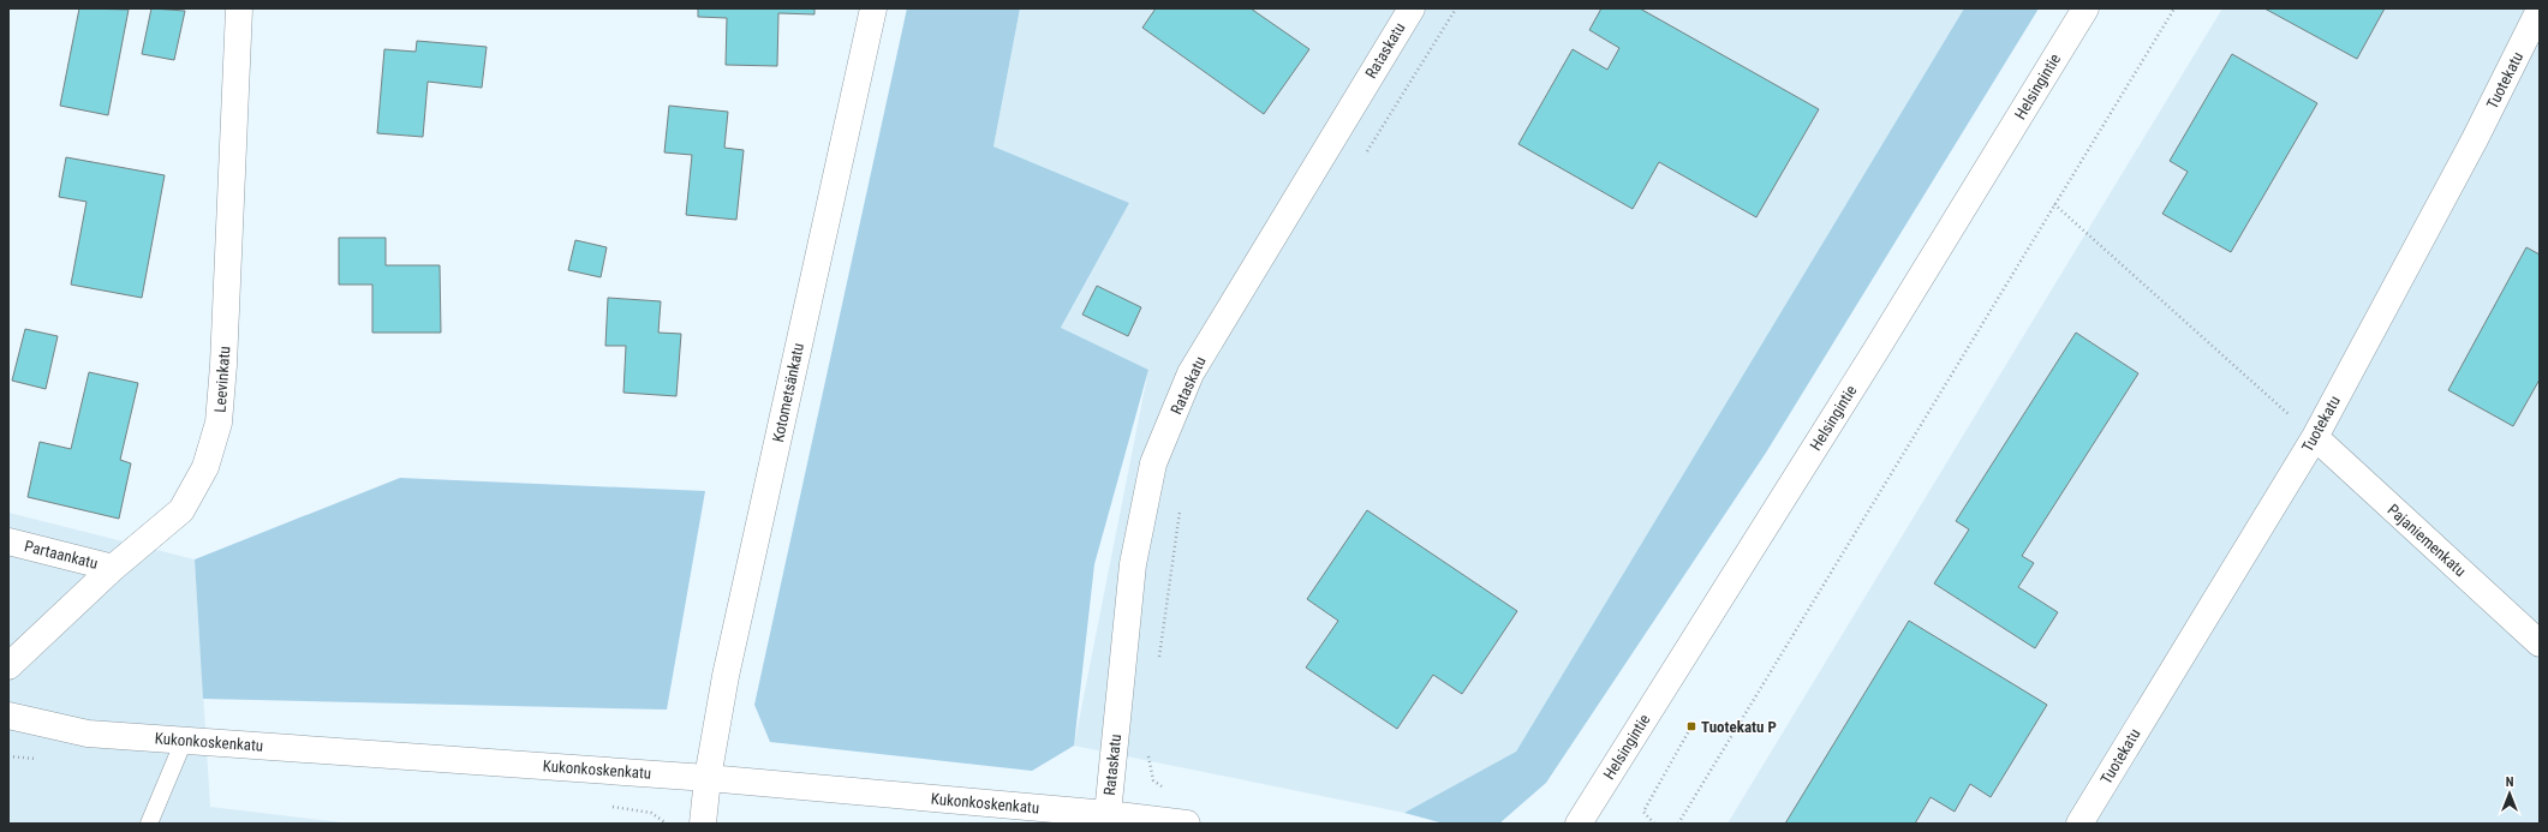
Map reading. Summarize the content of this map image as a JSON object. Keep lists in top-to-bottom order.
{
  "streets": {
    "street": [
      "Rataskatu",
      "Tuotekatu",
      "Helsingintie",
      "Leevinkatu",
      "Kotometsänkatu",
      "Pajaniemenkatu",
      "Partaankatu",
      "Kukonkoskenkatu"
    ]
  },
  "crossings": [
    ["Rataskatu", "Kukonkoskenkatu"],
    ["Tuotekatu", "Pajaniemenkatu"],
    ["Leevinkatu", "Partaankatu"],
    ["Kotometsänkatu", "Kukonkoskenkatu"]
  ],
  "places": {
    "transit": ["Tuotekatu P"]
  },
  "north": "top"
}
